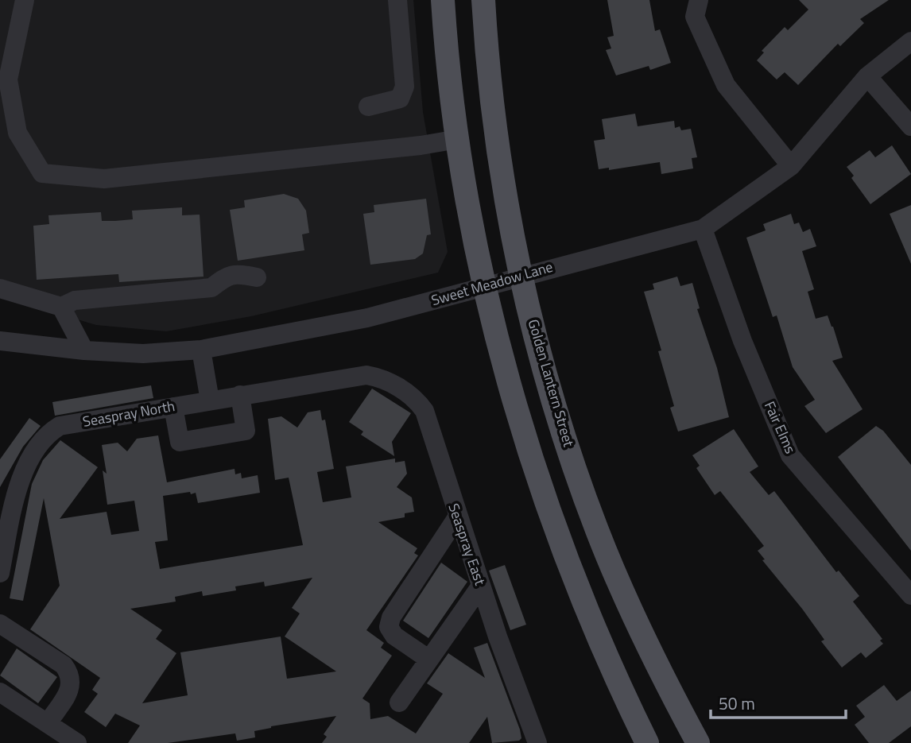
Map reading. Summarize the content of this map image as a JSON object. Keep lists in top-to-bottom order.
{
  "streets": {
    "main road": ["Golden Lantern Street"],
    "street": [
      "Sweet Meadow Lane",
      "Seaspray North",
      "Fair Elms",
      "Seaspray East"
    ]
  },
  "crossings": [
    ["Sweet Meadow Lane", "Golden Lantern Street"],
    ["Sweet Meadow Lane", "Fair Elms"],
    ["Seaspray North", "Seaspray East"]
  ],
  "scale_bar": "50 m"
}
